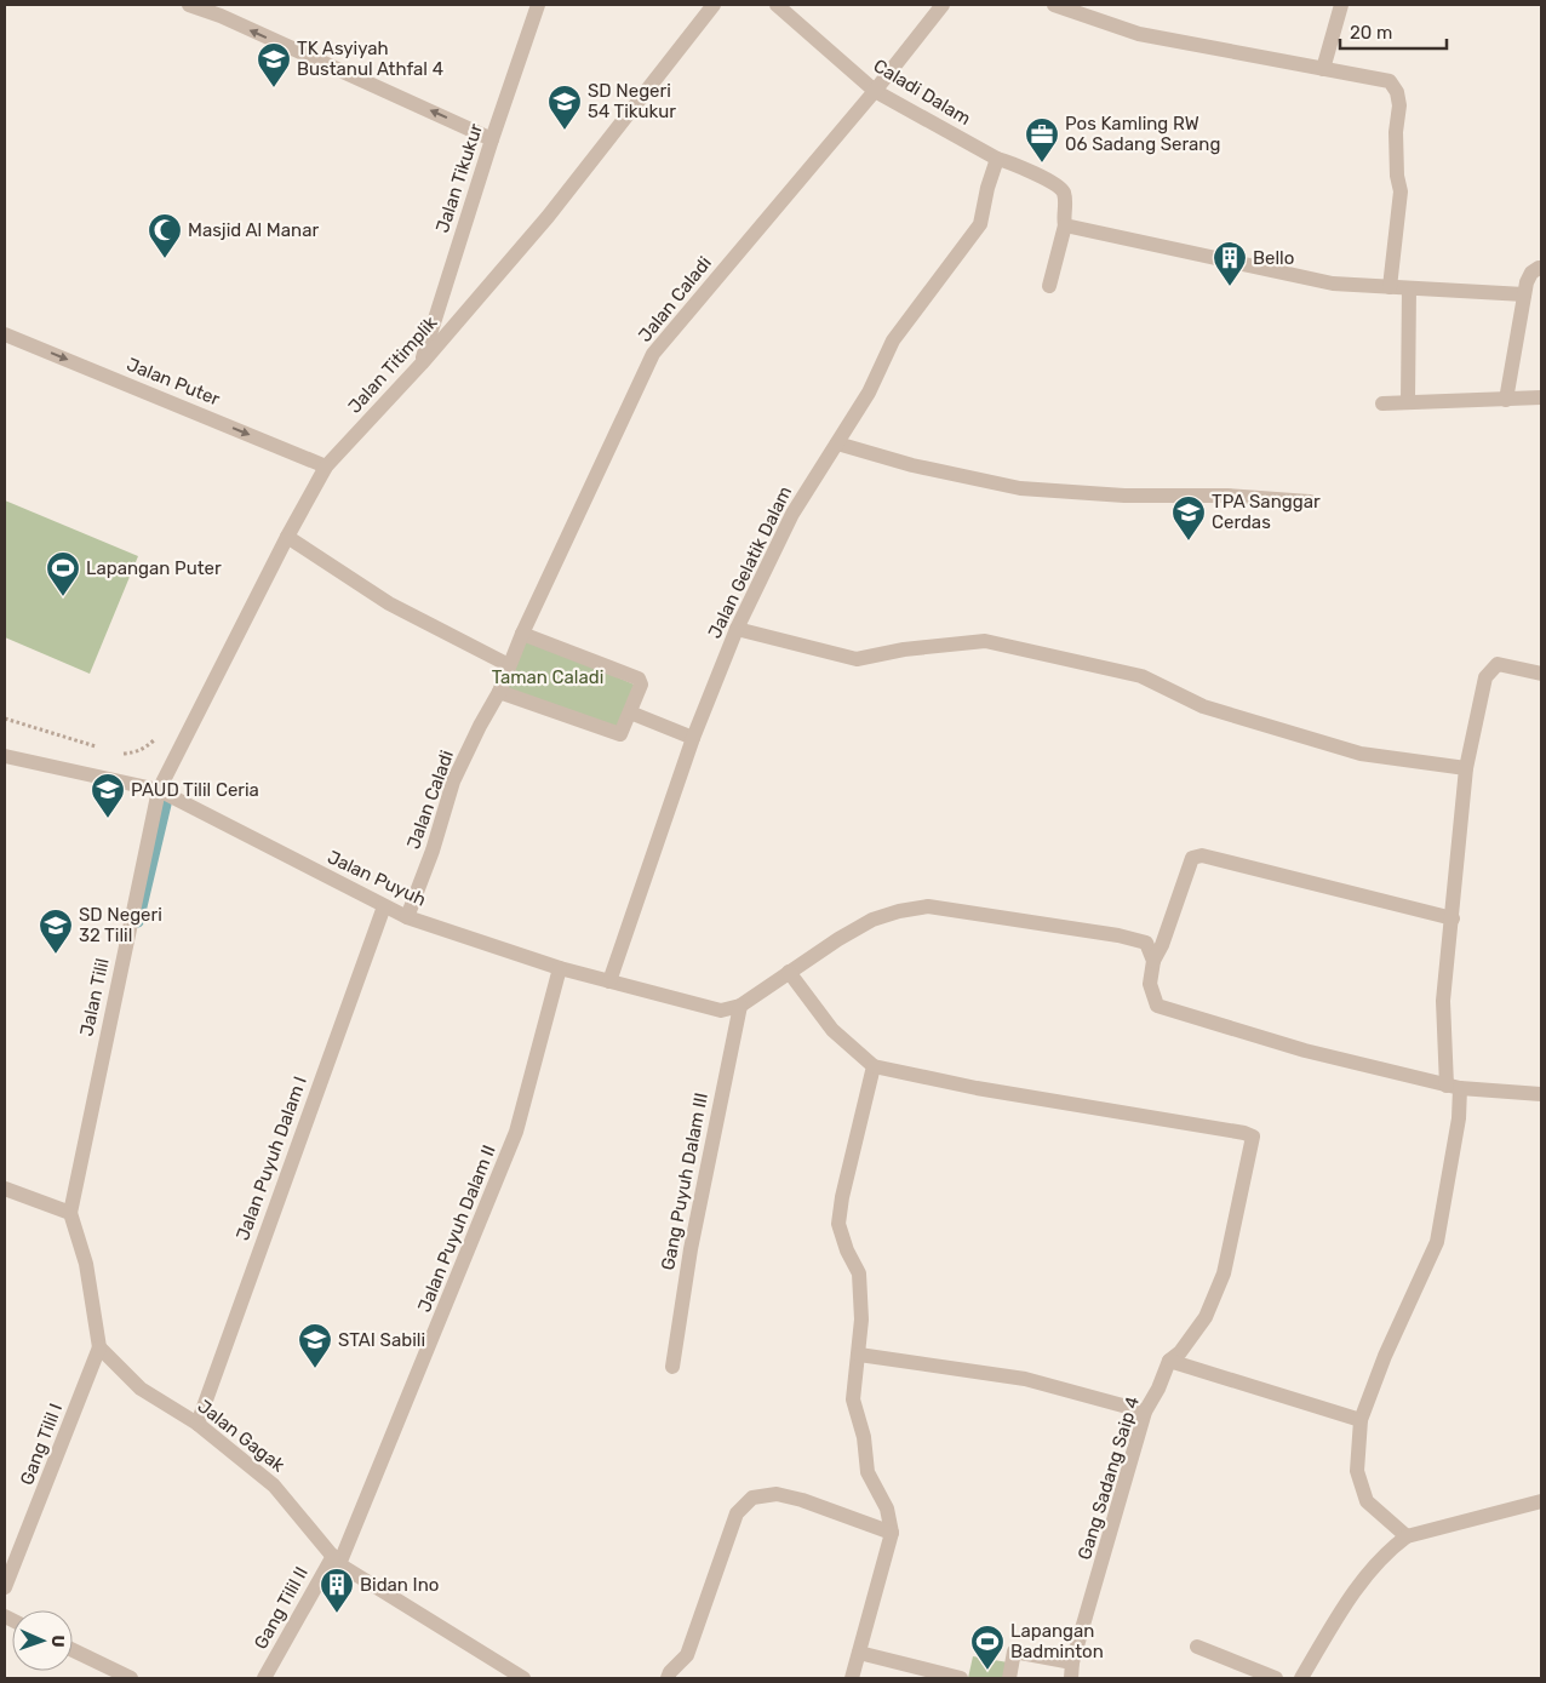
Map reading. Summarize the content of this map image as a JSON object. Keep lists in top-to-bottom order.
{
  "streets": {
    "street": [
      "Caladi Dalam",
      "Jalan Tikukur",
      "Jalan Caladi",
      "Jalan Titimplik",
      "Jalan Puter",
      "Jalan Gelatik Dalam",
      "Jalan Puyuh",
      "Jalan Tilil",
      "Jalan Puyuh Dalam I",
      "Gang Puyuh Dalam III",
      "Jalan Puyuh Dalam II",
      "Jalan Gagak",
      "Gang Tilil I",
      "Gang Sadang Saip 4",
      "Gang Tilil II"
    ]
  },
  "crossings": [
    ["Caladi Dalam", "Jalan Caladi"],
    ["Caladi Dalam", "Jalan Gelatik Dalam"],
    ["Jalan Tikukur", "Jalan Titimplik"],
    ["Jalan Caladi", "Jalan Puyuh"],
    ["Jalan Titimplik", "Jalan Puter"],
    ["Jalan Titimplik", "Jalan Puyuh"],
    ["Jalan Titimplik", "Jalan Tilil"],
    ["Jalan Gelatik Dalam", "Jalan Puyuh"],
    ["Jalan Puyuh", "Jalan Tilil"],
    ["Jalan Puyuh", "Jalan Puyuh Dalam I"],
    ["Jalan Puyuh", "Gang Puyuh Dalam III"],
    ["Jalan Puyuh", "Jalan Puyuh Dalam II"],
    ["Jalan Puyuh Dalam I", "Jalan Gagak"],
    ["Jalan Puyuh Dalam II", "Jalan Gagak"],
    ["Jalan Puyuh Dalam II", "Gang Tilil II"],
    ["Jalan Gagak", "Gang Tilil I"],
    ["Jalan Gagak", "Gang Tilil II"]
  ],
  "one_way": ["Jalan Puter"],
  "parks": ["Taman Caladi"],
  "places": {
    "school or university": [
      "TK Asyiyah Bustanul Athfal 4",
      "SD Negeri 54 Tikukur",
      "TPA Sanggar Cerdas",
      "PAUD Tilil Ceria",
      "SD Negeri 32 Tilil",
      "STAI Sabili"
    ],
    "office": ["Pos Kamling RW 06 Sadang Serang"],
    "mosque": ["Masjid Al Manar"],
    "building": ["Bello", "Bidan Ino"],
    "sports": ["Lapangan Puter", "Lapangan Badminton"]
  },
  "scale_bar": "20 m",
  "north": "right"
}
